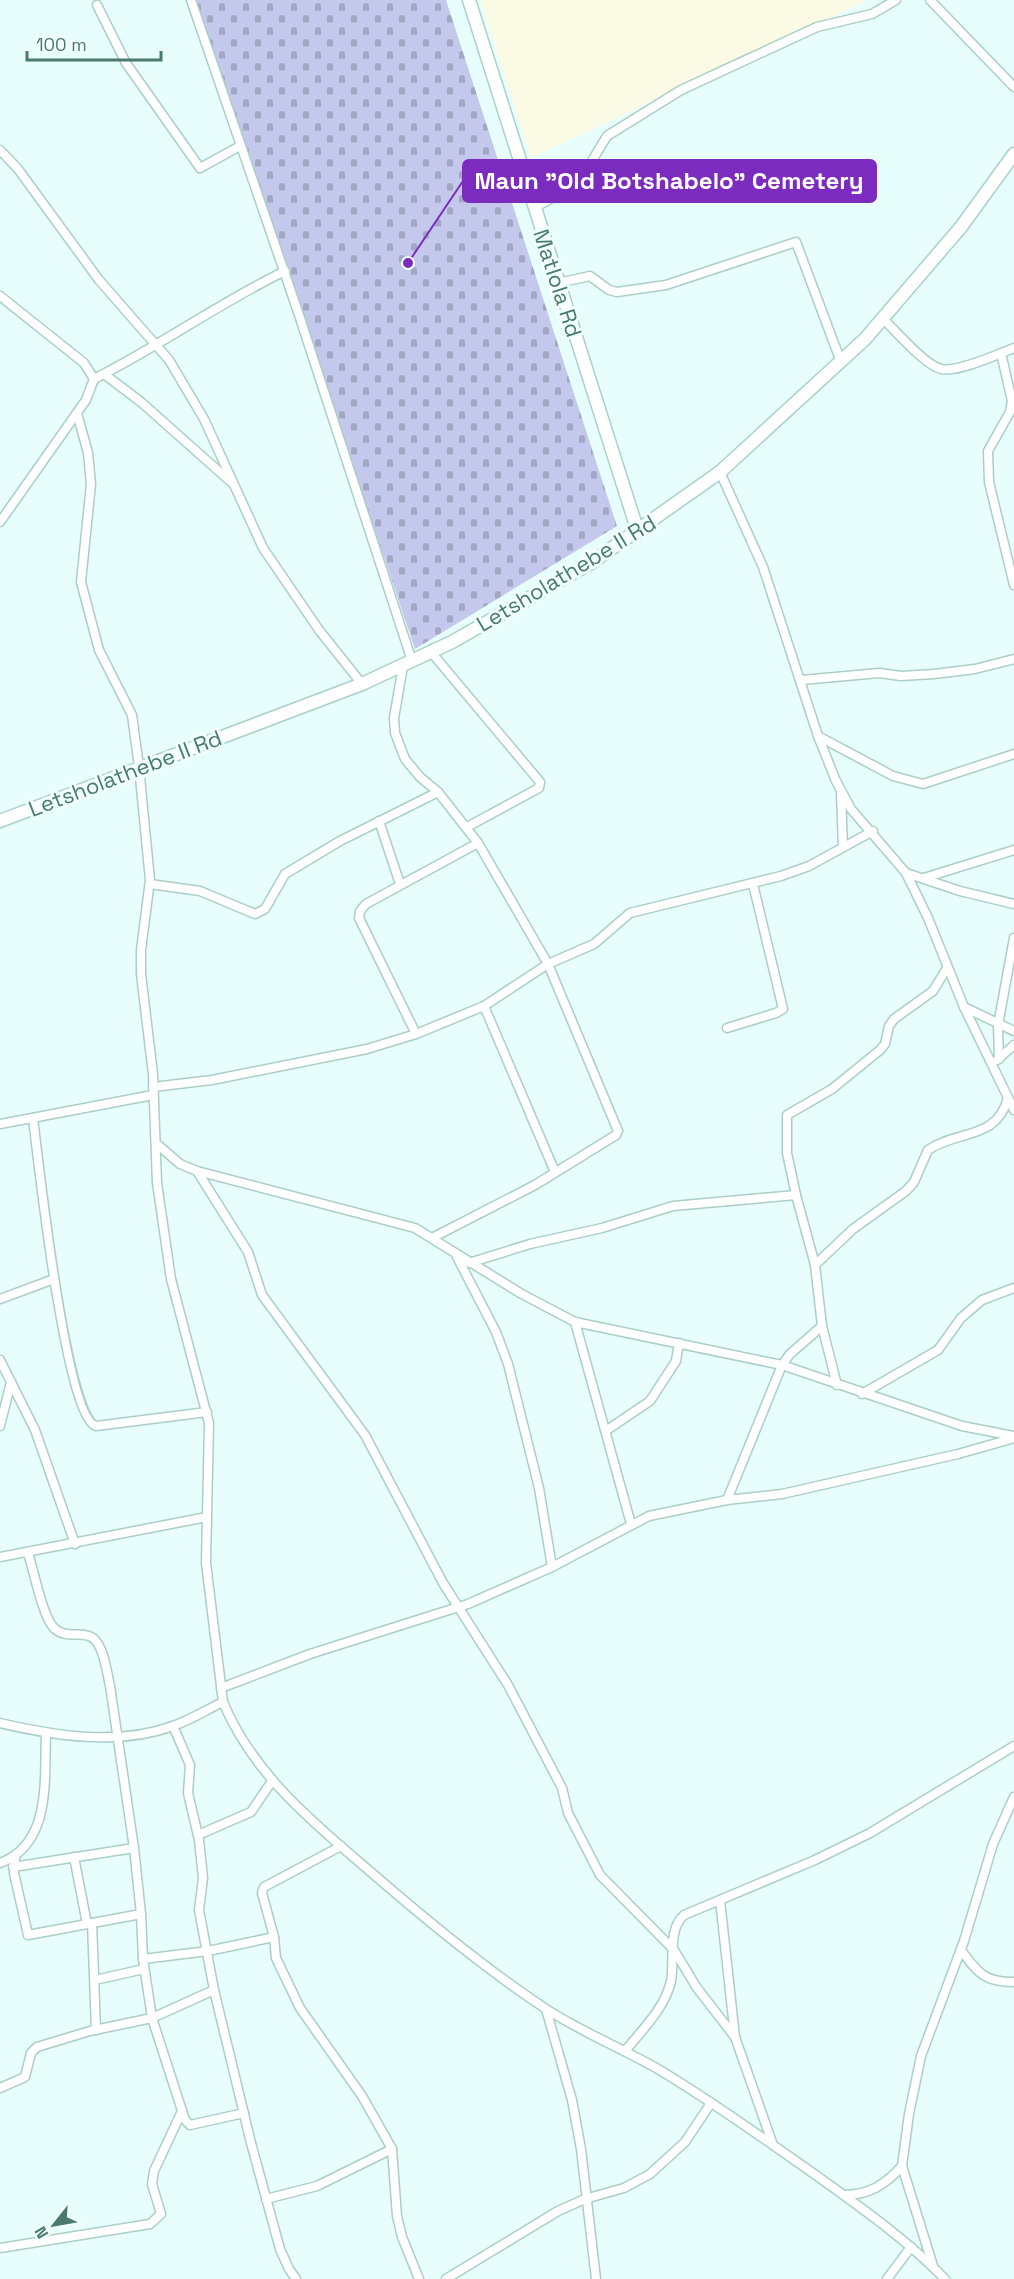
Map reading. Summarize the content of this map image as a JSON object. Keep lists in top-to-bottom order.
{
  "streets": {
    "street": ["Matlola Rd", "Letsholathebe II Rd"]
  },
  "crossings": [
    ["Matlola Rd", "Letsholathebe II Rd"]
  ],
  "places": ["Maun \"Old Botshabelo\" Cemetery"],
  "scale_bar": "100 m",
  "north": "bottom left"
}
